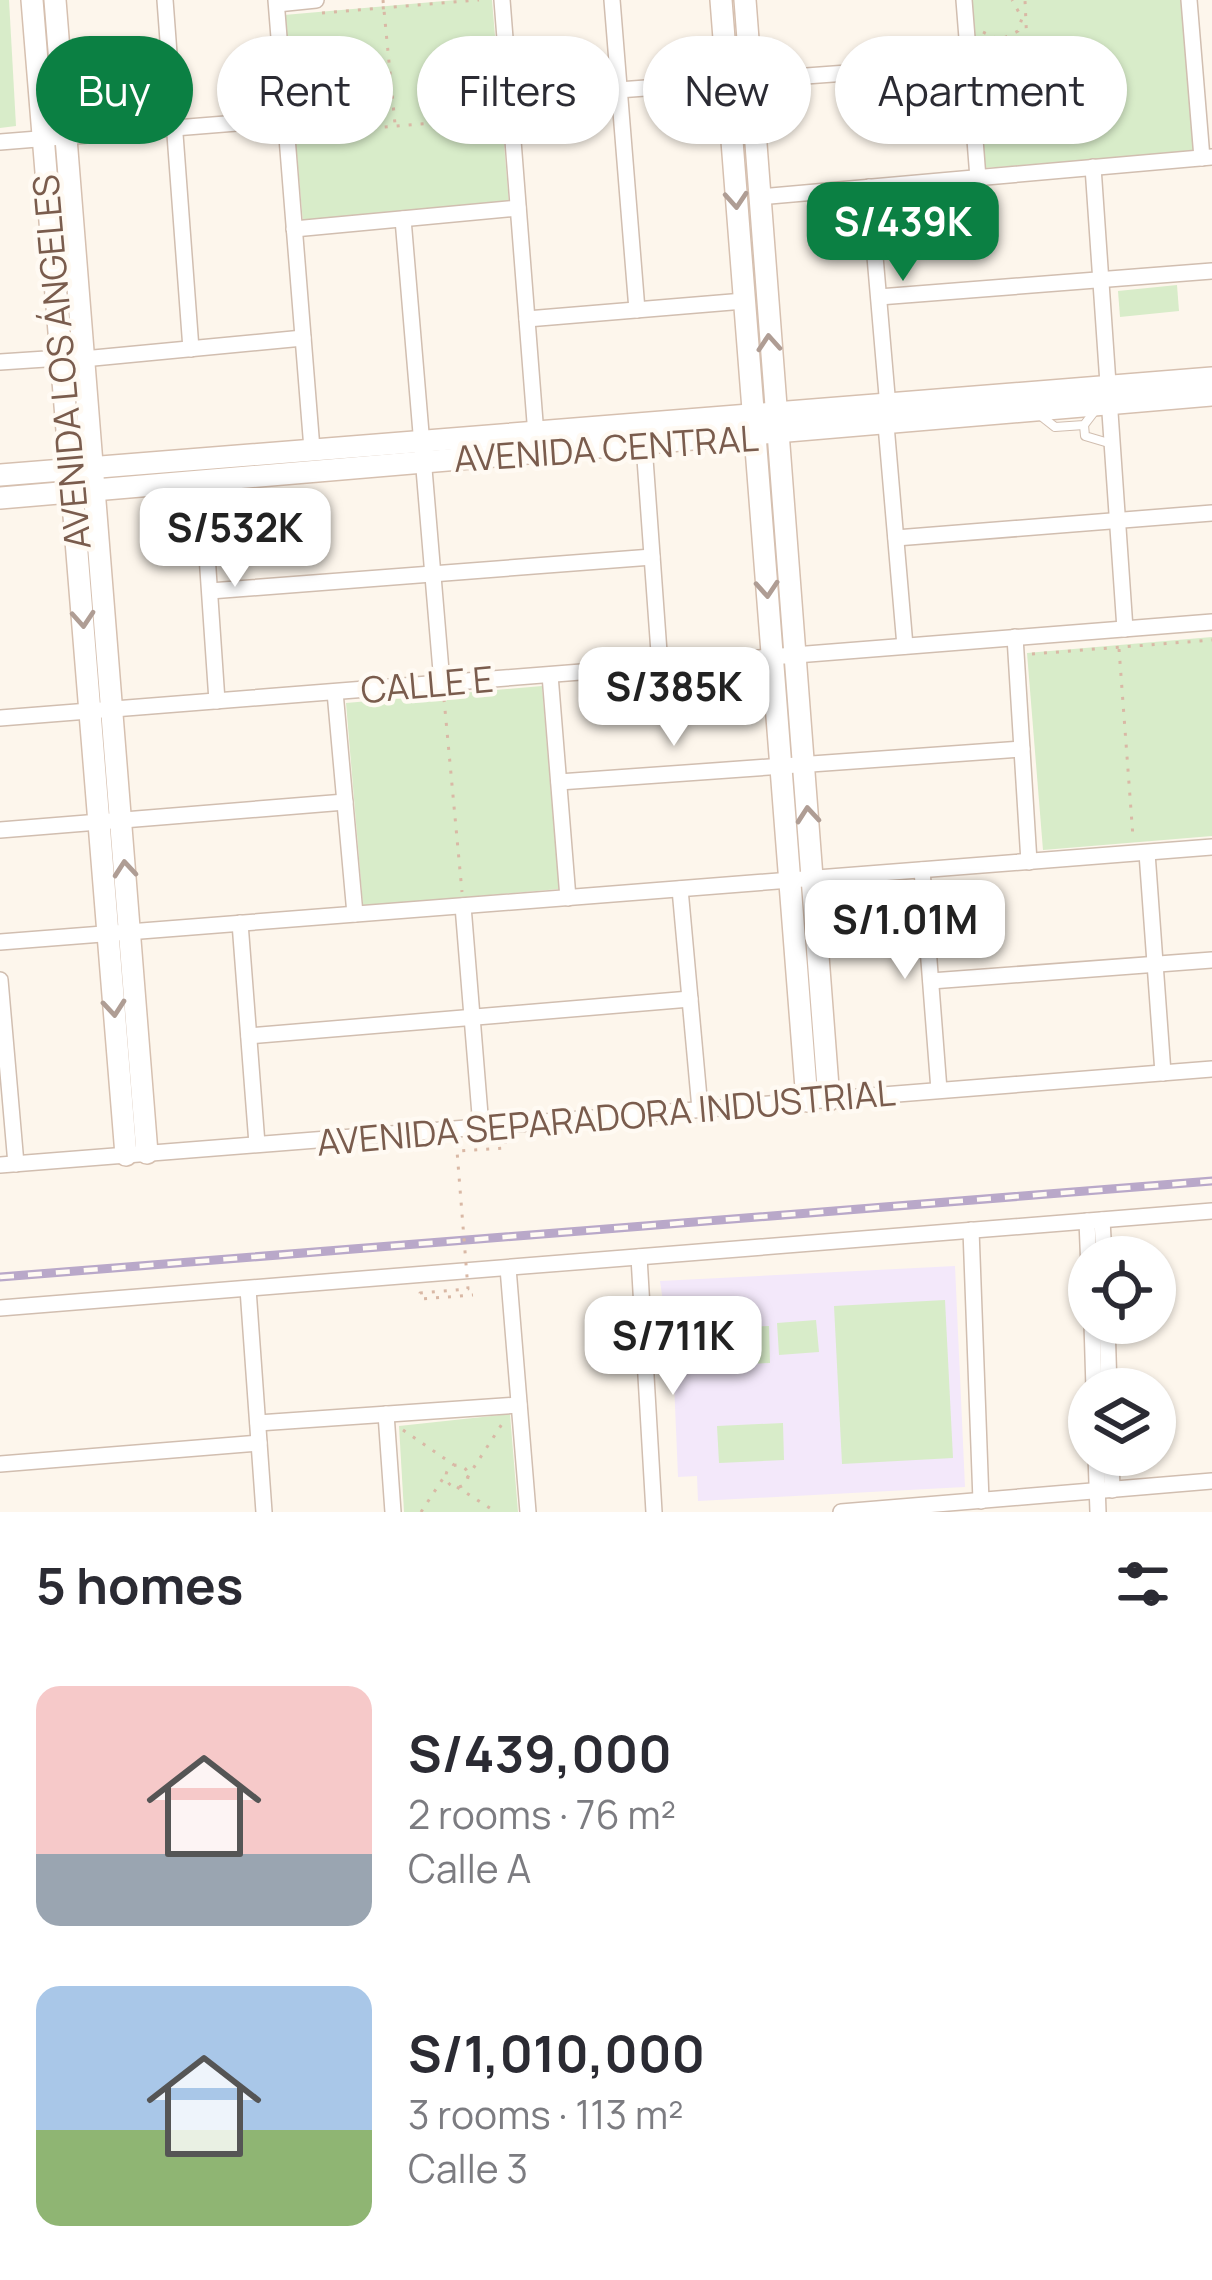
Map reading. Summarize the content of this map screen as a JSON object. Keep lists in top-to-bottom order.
{
  "streets": {
    "street": [
      "AVENIDA LOS ÁNGELES",
      "AVENIDA CENTRAL",
      "CALLE E",
      "AVENIDA SEPARADORA INDUSTRIAL"
    ]
  },
  "crossings": [
    ["AVENIDA LOS ÁNGELES", "AVENIDA CENTRAL"],
    ["AVENIDA LOS ÁNGELES", "CALLE E"],
    ["AVENIDA LOS ÁNGELES", "AVENIDA SEPARADORA INDUSTRIAL"]
  ],
  "page": {
    "chip": [
      "Buy",
      "Rent",
      "Filters",
      "New",
      "Apartment"
    ],
    "price": [
      "S/439K",
      "S/532K",
      "S/385K",
      "S/1.01M",
      "S/711K"
    ],
    "heading": "5 homes",
    "list": [
      {
        "name": "S/439,000",
        "note": "2 rooms · 76 m² · Calle A"
      },
      {
        "name": "S/1,010,000",
        "note": "3 rooms · 113 m² · Calle 3"
      }
    ]
  }
}
